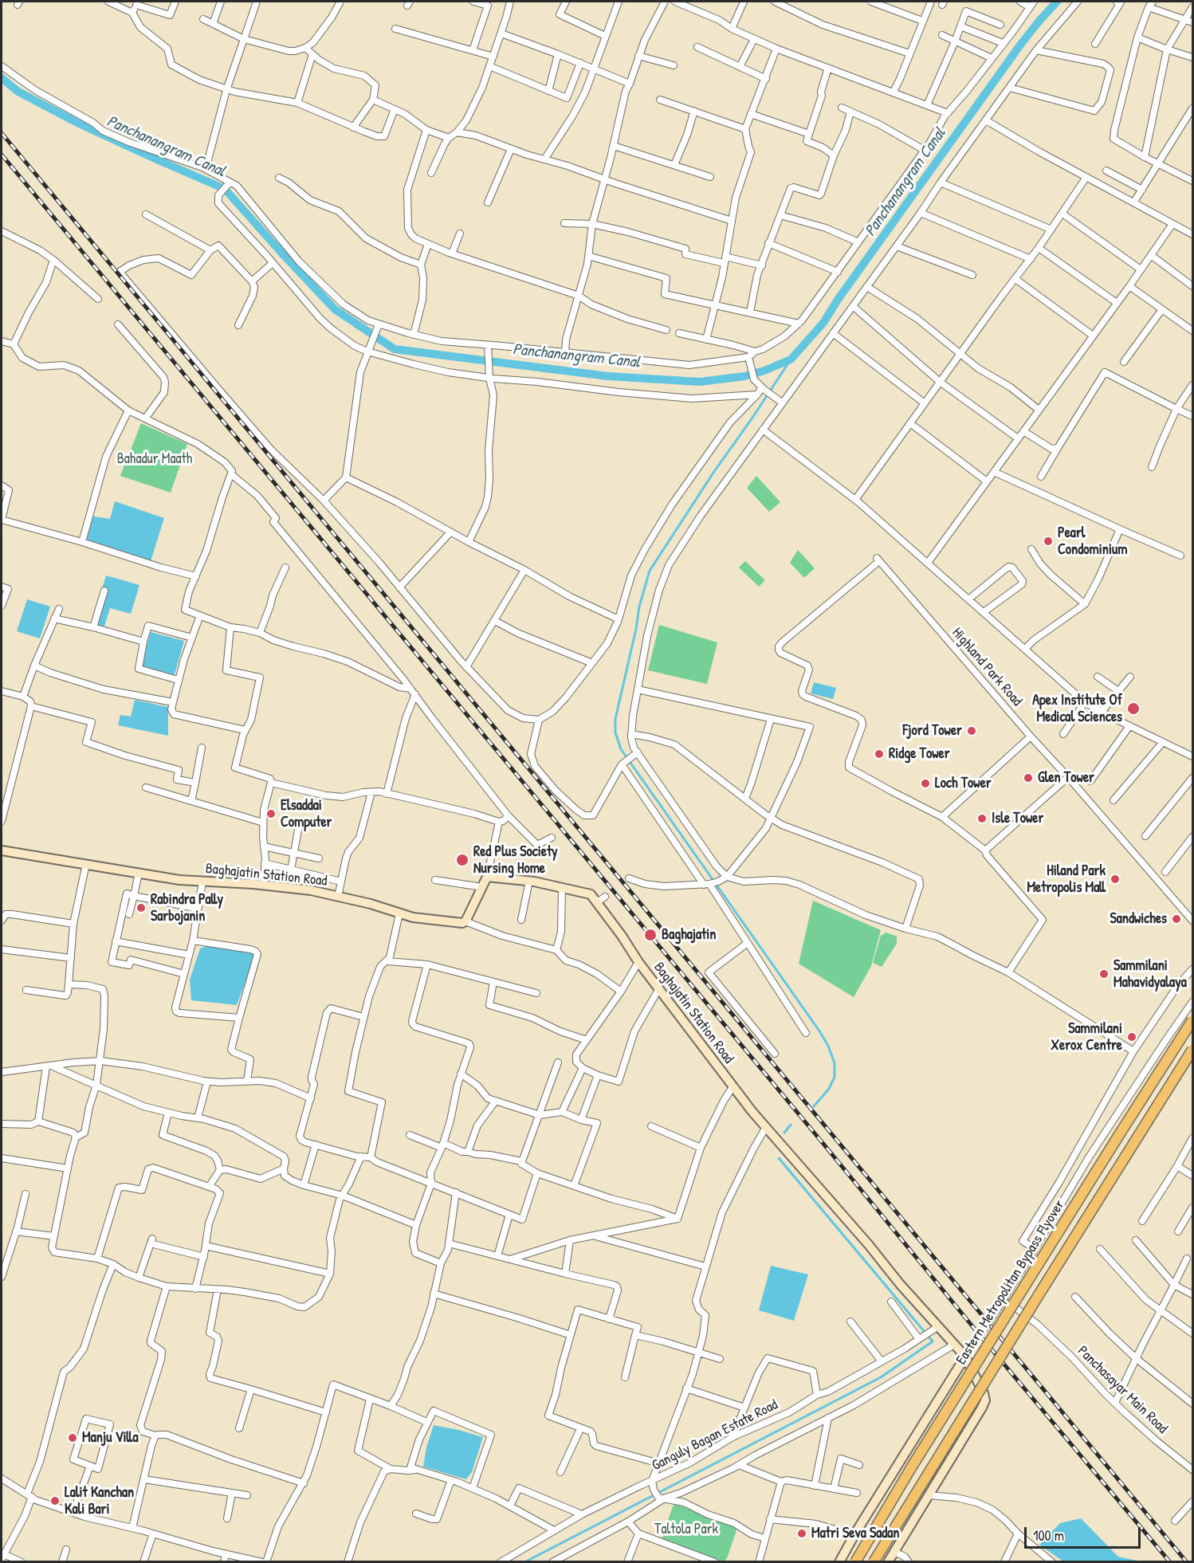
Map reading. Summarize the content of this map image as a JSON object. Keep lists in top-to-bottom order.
{
  "streets": {
    "main road": ["Eastern Metropolitan Bypass Flyover"],
    "street": [
      "Highland Park Road",
      "Baghajatin Station Road",
      "Panchasayar Main Road",
      "Ganguly Bagan Estate Road"
    ]
  },
  "crossings": [
    ["Baghajatin Station Road", "Ganguly Bagan Estate Road"]
  ],
  "water": ["Panchanangram Canal"],
  "parks": ["Bahadur Maath", "Taltola Park"],
  "places": [
    "Pearl Condominium",
    "Apex Institute Of Medical Sciences",
    "Fjord Tower",
    "Ridge Tower",
    "Glen Tower",
    "Loch Tower",
    "Elsaddai Computer",
    "Isle Tower",
    "Red Plus Society Nursing Home",
    "Hiland Park Metropolis Mall",
    "Rabindra Pally Sarbojanin",
    "Sandwiches",
    "Baghajatin",
    "Sammilani Mahavidyalaya",
    "Sammilani Xerox Centre",
    "Manju Villa",
    "Lalit Kanchan Kali Bari",
    "Matri Seva Sadan"
  ],
  "scale_bar": "100 m"
}
